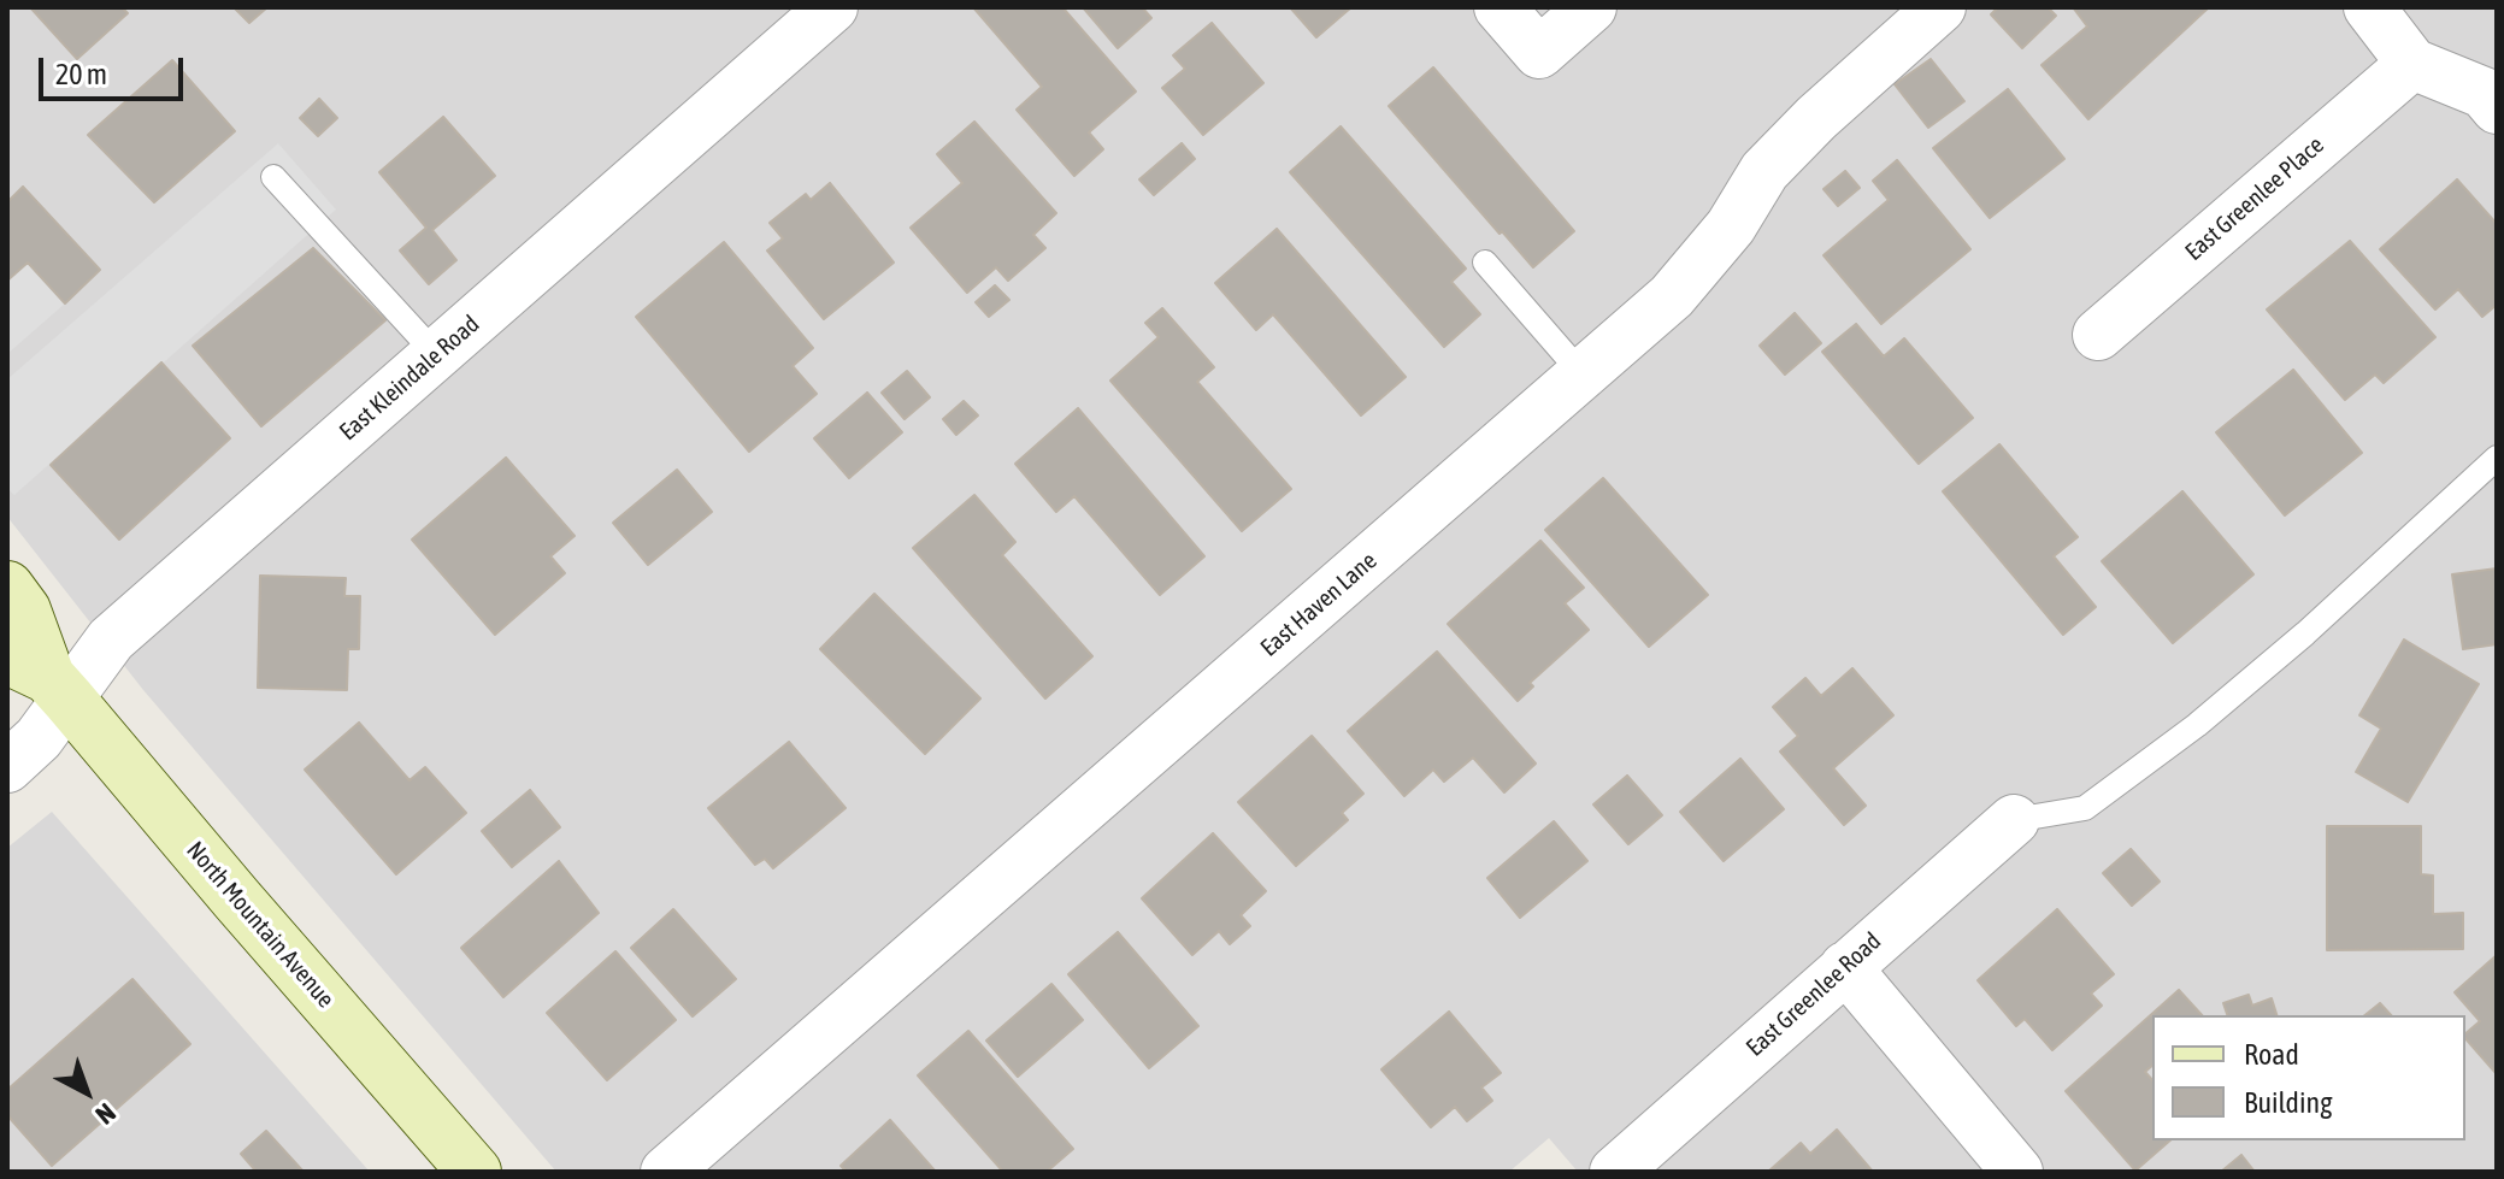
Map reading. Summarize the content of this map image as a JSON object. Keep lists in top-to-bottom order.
{
  "streets": {
    "street": [
      "East Greenlee Place",
      "East Kleindale Road",
      "East Haven Lane",
      "North Mountain Avenue",
      "East Greenlee Road"
    ]
  },
  "crossings": [
    ["East Kleindale Road", "North Mountain Avenue"]
  ],
  "legend": ["Road", "Building"],
  "scale_bar": "20 m",
  "north": "bottom right"
}
